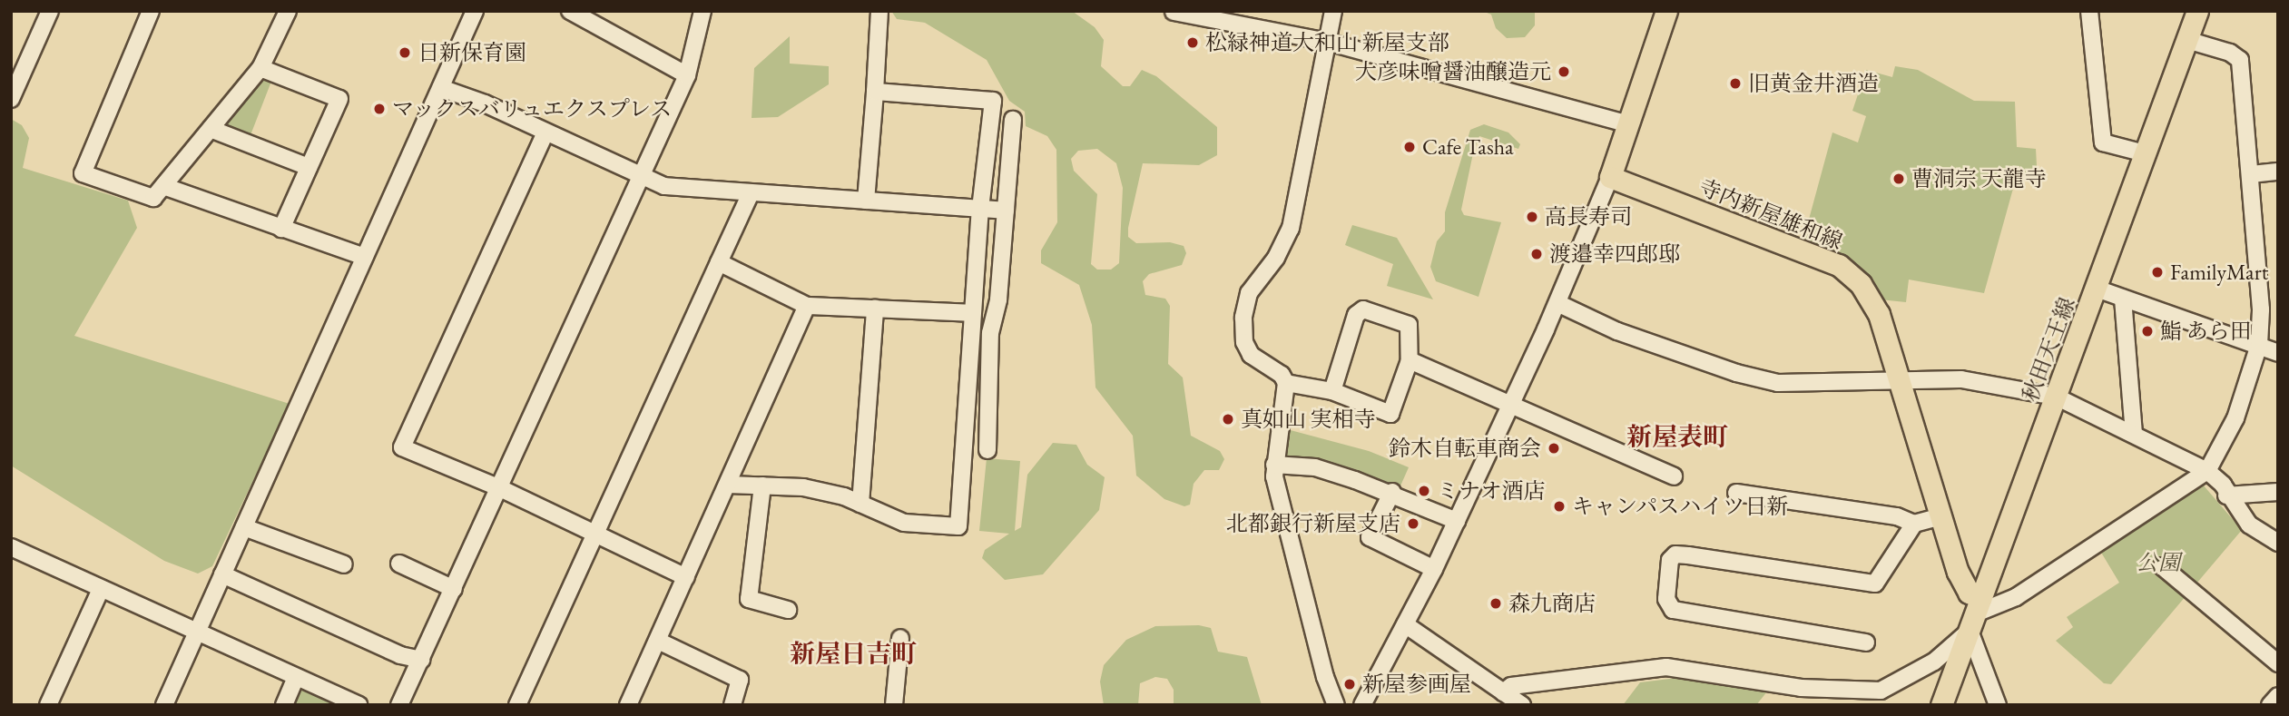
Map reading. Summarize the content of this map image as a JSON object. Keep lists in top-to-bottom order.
{
  "streets": {
    "main road": ["寺内新屋雄和線", "秋田天王線"]
  },
  "crossings": [
    ["寺内新屋雄和線", "秋田天王線"]
  ],
  "districts": ["新屋表町", "新屋日吉町"],
  "parks": ["公園"],
  "places": [
    "松緑神道大和山 新屋支部",
    "日新保育園",
    "大彦味噌醤油醸造元",
    "旧黄金井酒造",
    "マックスバリュエクスプレス",
    "Cafe Tasha",
    "曹洞宗 天龍寺",
    "高長寿司",
    "渡邉幸四郎邸",
    "FamilyMart",
    "鮨 あら田",
    "真如山 実相寺",
    "鈴木自転車商会",
    "ミナオ酒店",
    "キャンパスハイツ日新",
    "北都銀行新屋支店",
    "森九商店",
    "新屋参画屋"
  ]
}
